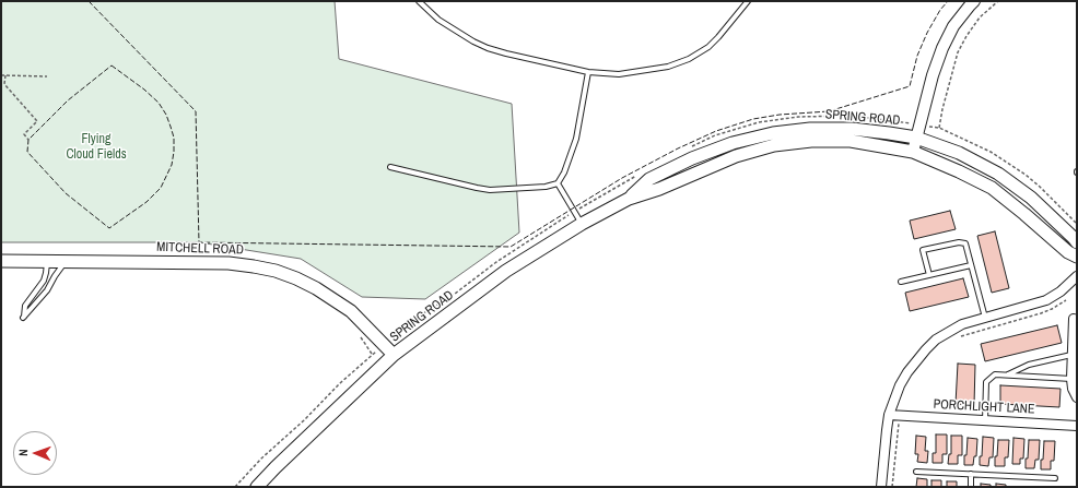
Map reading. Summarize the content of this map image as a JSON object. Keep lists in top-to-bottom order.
{
  "streets": {
    "main road": ["SPRING ROAD", "MITCHELL ROAD"],
    "street": ["PORCHLIGHT LANE"]
  },
  "crossings": [
    ["SPRING ROAD", "MITCHELL ROAD"]
  ],
  "parks": ["Flying Cloud Fields"],
  "north": "left"
}
